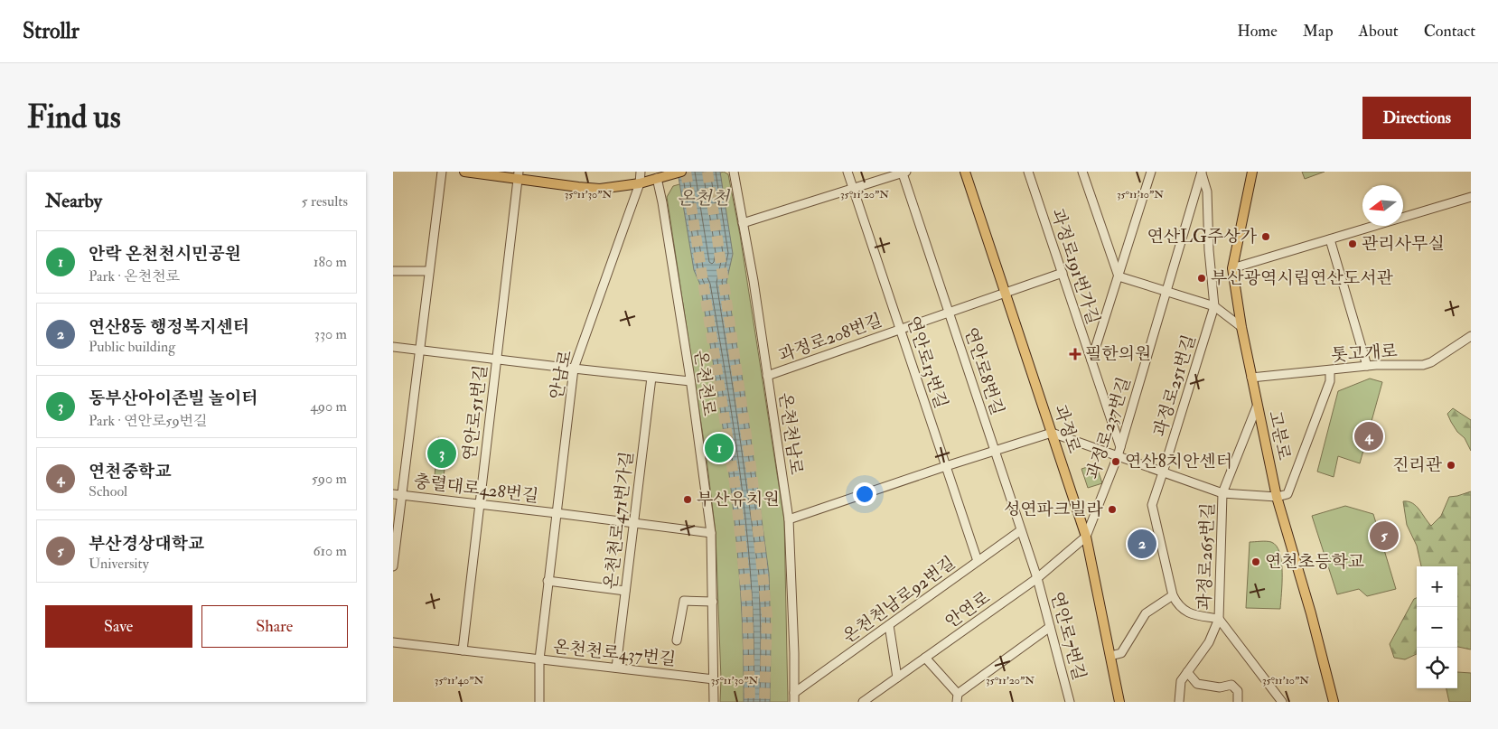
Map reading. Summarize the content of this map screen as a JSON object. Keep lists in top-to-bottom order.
{
  "streets": {
    "main road": ["과정로", "고분로"],
    "street": [
      "과정로191번가길",
      "과정로208번길",
      "톳고개로",
      "연안로13번길",
      "연안로8번길",
      "안남로",
      "온천천로",
      "과정로251번길",
      "연안로51번길",
      "과정로237번길",
      "온천천남로",
      "충렬대로428번길",
      "온천천로471번가길",
      "과정로265번길",
      "온천천남로92번길",
      "안연로",
      "연안로7번길",
      "온천천로437번길"
    ]
  },
  "crossings": [
    ["과정로191번가길", "과정로208번길"],
    ["과정로191번가길", "과정로237번길"],
    ["과정로208번길", "연안로13번길"],
    ["과정로208번길", "연안로8번길"],
    ["과정로208번길", "과정로"],
    ["과정로208번길", "온천천남로"],
    ["톳고개로", "고분로"],
    ["연안로13번길", "온천천남로92번길"],
    ["연안로8번길", "온천천남로92번길"],
    ["연안로8번길", "안연로"],
    ["연안로8번길", "연안로7번길"],
    ["안남로", "충렬대로428번길"],
    ["안남로", "온천천로437번길"],
    ["온천천로", "충렬대로428번길"],
    ["온천천로", "온천천로437번길"],
    ["과정로251번길", "과정로237번길"],
    ["연안로51번길", "충렬대로428번길"],
    ["연안로51번길", "온천천로437번길"],
    ["과정로237번길", "과정로"],
    ["과정로237번길", "안연로"],
    ["과정로", "안연로"],
    ["온천천남로", "온천천남로92번길"],
    ["고분로", "과정로265번길"],
    ["충렬대로428번길", "온천천로471번가길"],
    ["온천천로471번가길", "온천천로437번길"],
    ["안연로", "연안로7번길"]
  ],
  "water": ["온천천"],
  "places": {
    "other": [
      "연산LG주상가",
      "관리사무실",
      "부산광역시립연산도서관",
      "연산8치안센터",
      "진리관",
      "부산유치원",
      "성연파크빌라",
      "연천초등학교"
    ],
    "health": ["필한의원"]
  },
  "north": "left",
  "page": {
    "header": "Strollr",
    "nav": [
      "Home",
      "Map",
      "About",
      "Contact"
    ],
    "buttons": [
      "Directions",
      ["Save", "Share"]
    ],
    "title": "Find us",
    "heading": ["Nearby", "5 results"],
    "list": [
      {
        "mark": "1",
        "name": "안락 온천천시민공원",
        "note": "Park · 온천천로",
        "value": "180 m"
      },
      {
        "mark": "2",
        "name": "연산8동 행정복지센터",
        "note": "Public building",
        "value": "330 m"
      },
      {
        "mark": "3",
        "name": "동부산아이존빌 놀이터",
        "note": "Park · 연안로59번길",
        "value": "490 m"
      },
      {
        "mark": "4",
        "name": "연천중학교",
        "note": "School",
        "value": "590 m"
      },
      {
        "mark": "5",
        "name": "부산경상대학교",
        "note": "University",
        "value": "610 m"
      }
    ],
    "pins": [
      "4",
      "1",
      "3",
      "5",
      "2"
    ],
    "map_buttons": ["+", "−"]
  },
  "coordinates": [
    "35°11'30\"N",
    "35°11'20\"N",
    "35°11'10\"N",
    "35°11'40\"N"
  ]
}
